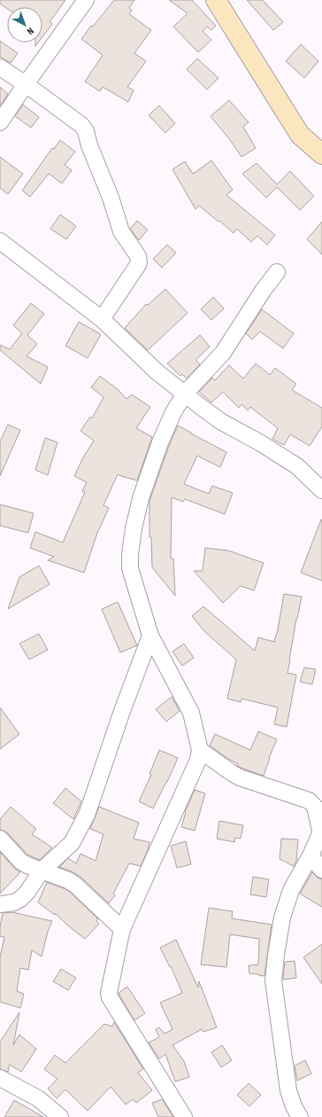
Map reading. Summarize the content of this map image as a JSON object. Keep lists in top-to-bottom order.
{
  "north": "bottom right"
}
